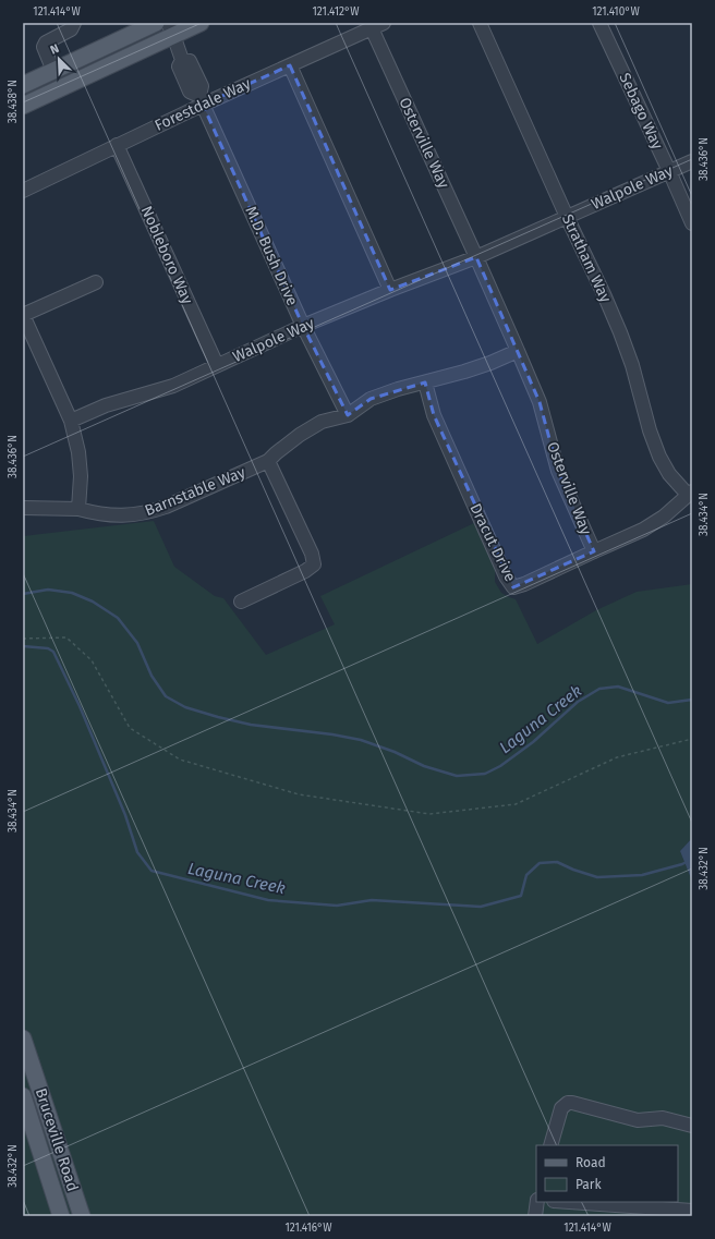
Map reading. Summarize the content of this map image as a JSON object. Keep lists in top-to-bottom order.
{
  "streets": {
    "main road": ["Bruceville Road"],
    "street": [
      "Forestdale Way",
      "Sebago Way",
      "Osterville Way",
      "Walpole Way",
      "Nobleboro Way",
      "M.D. Bush Drive",
      "Stratham Way",
      "Barnstable Way",
      "Dracut Drive"
    ]
  },
  "crossings": [
    ["Forestdale Way", "Osterville Way"],
    ["Forestdale Way", "Nobleboro Way"],
    ["Forestdale Way", "M.D. Bush Drive"],
    ["Sebago Way", "Walpole Way"],
    ["Osterville Way", "Walpole Way"],
    ["Osterville Way", "Dracut Drive"],
    ["Walpole Way", "Nobleboro Way"],
    ["Walpole Way", "M.D. Bush Drive"],
    ["Walpole Way", "Stratham Way"],
    ["M.D. Bush Drive", "Barnstable Way"],
    ["Stratham Way", "Dracut Drive"]
  ],
  "water": ["Laguna Creek"],
  "legend": ["Road", "Park"],
  "north": "top left",
  "coordinates": [
    "121.414°W",
    "121.412°W",
    "121.410°W",
    "38.438°N",
    "38.436°N",
    "38.434°N",
    "38.432°N",
    "121.416°W"
  ]
}
